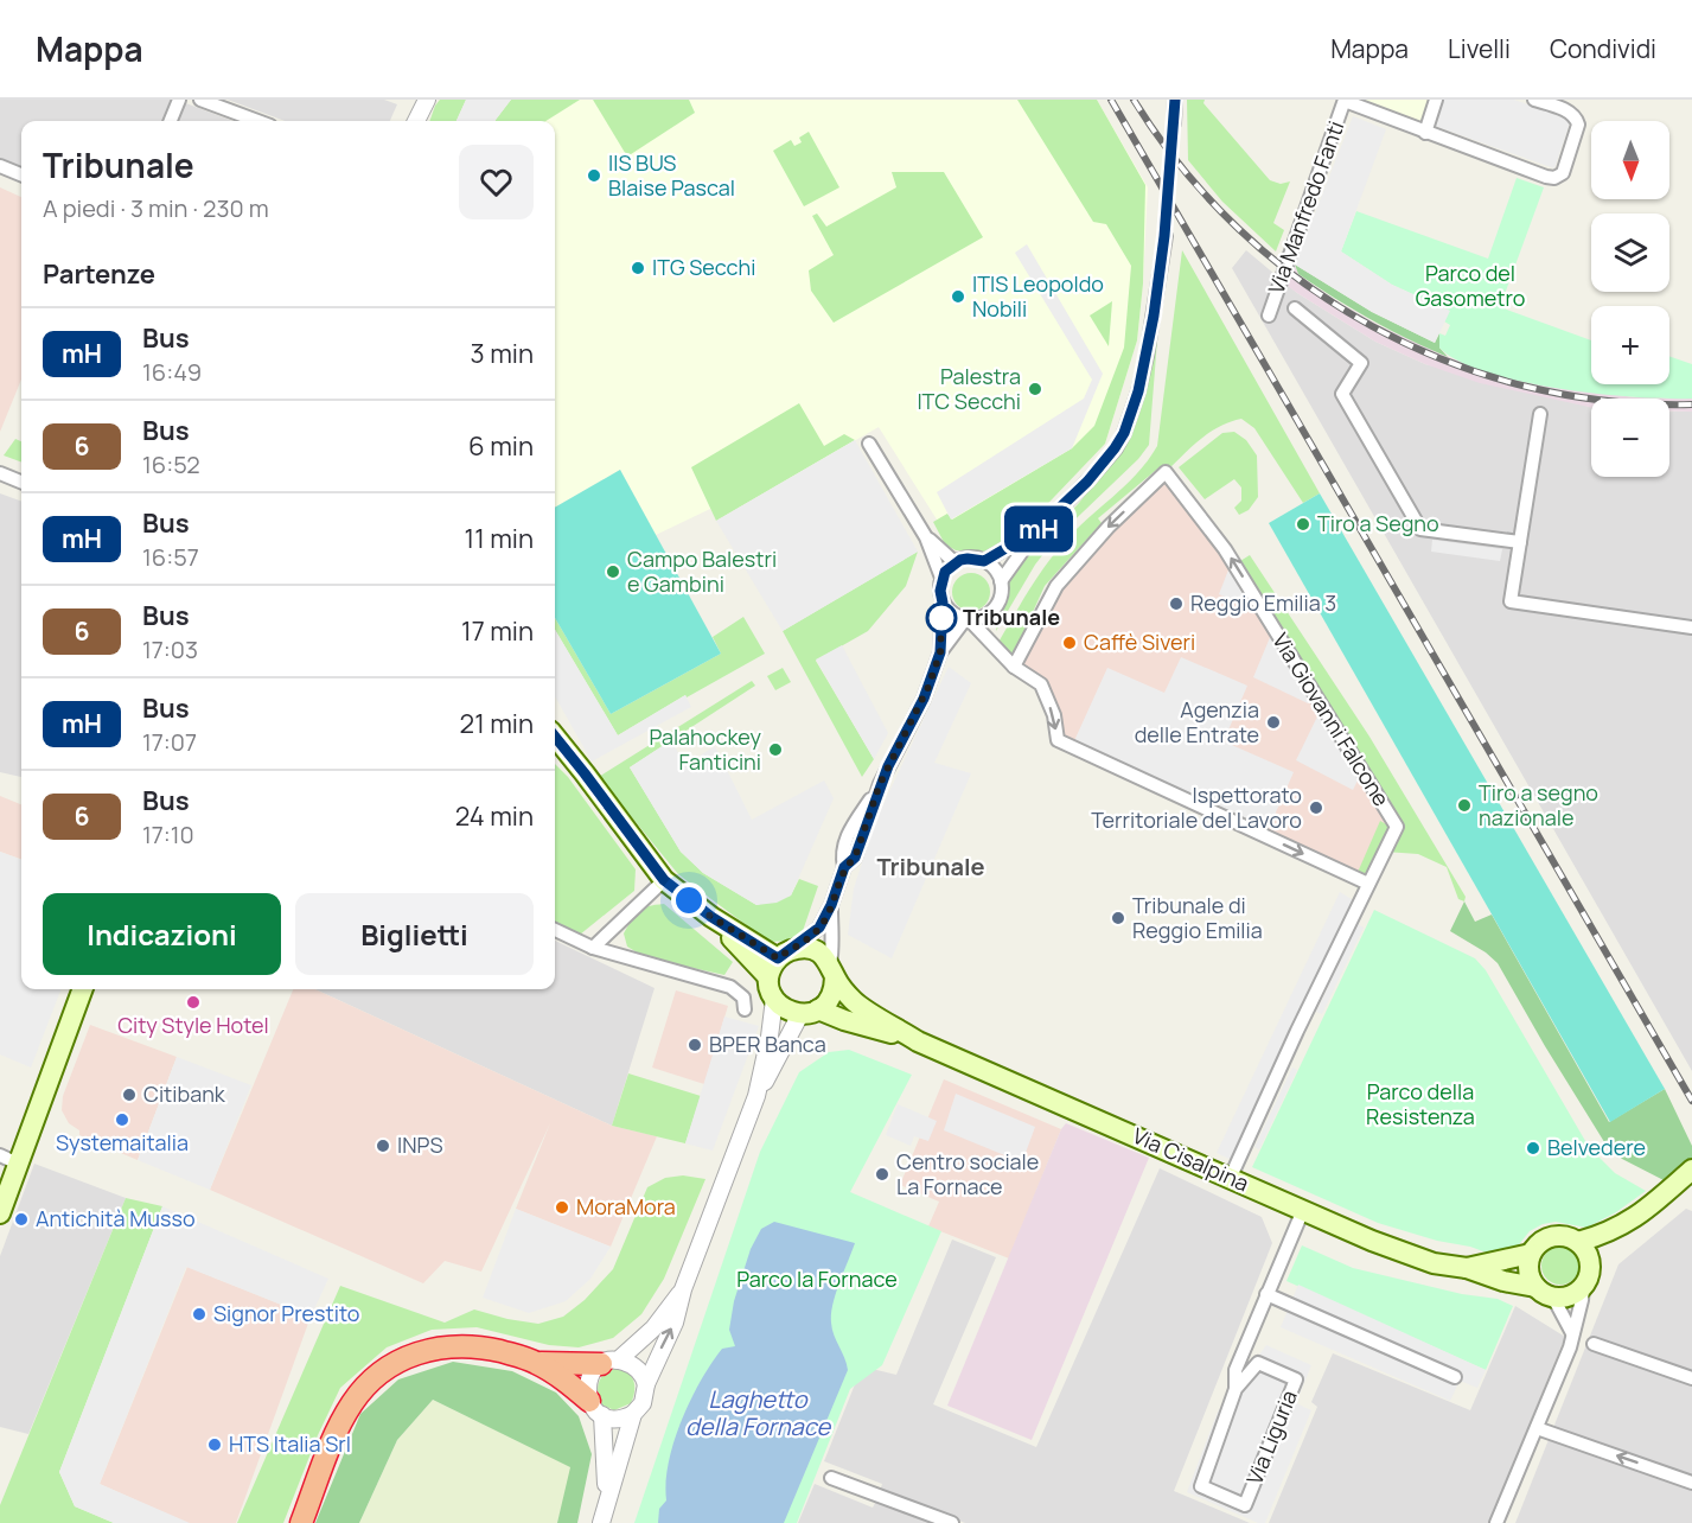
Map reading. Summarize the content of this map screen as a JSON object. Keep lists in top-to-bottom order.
{
  "streets": {
    "main road": ["Via Cisalpina"],
    "street": ["Via Manfredo Fanti", "Via Giovanni Falcone", "Via Liguria"]
  },
  "crossings": [
    ["Via Giovanni Falcone", "Via Cisalpina"],
    ["Via Cisalpina", "Via Liguria"]
  ],
  "districts": ["Tribunale"],
  "water": ["Laghetto della Fornace"],
  "parks": ["Parco del Gasometro", "Parco della Resistenza", "Parco la Fornace"],
  "places": [
    "IIS BUS Blaise Pascal",
    "ITG Secchi",
    "ITIS Leopoldo Nobili",
    "Palestra ITC Secchi",
    "Tiro a Segno",
    "Campo Balestri e Gambini",
    "Reggio Emilia 3",
    "Tribunale",
    "Caffè Siveri",
    "Agenzia delle Entrate",
    "Palahockey Fanticini",
    "Tiro a segno nazionale",
    "Ispettorato Territoriale del Lavoro",
    "Tribunale di Reggio Emilia",
    "City Style Hotel",
    "BPER Banca",
    "Citibank",
    "Systemaitalia",
    "INPS",
    "Belvedere",
    "Centro sociale La Fornace",
    "MoraMora",
    "Antichità Musso",
    "Signor Prestito",
    "HTS Italia Srl"
  ],
  "lines": ["bus line mH"],
  "north": "bottom",
  "page": {
    "header": "Mappa",
    "nav": ["Mappa", "Livelli", "Condividi"],
    "on_map": "mH",
    "map_buttons": ["+", "−"],
    "heading": [
      ["Tribunale", "A piedi · 3 min · 230 m"],
      "Partenze"
    ],
    "list": [
      {
        "mark": "mH",
        "name": "Bus",
        "note": "16:49",
        "value": "3 min"
      },
      {
        "mark": "6",
        "name": "Bus",
        "note": "16:52",
        "value": "6 min"
      },
      {
        "mark": "mH",
        "name": "Bus",
        "note": "16:57",
        "value": "11 min"
      },
      {
        "mark": "6",
        "name": "Bus",
        "note": "17:03",
        "value": "17 min"
      },
      {
        "mark": "mH",
        "name": "Bus",
        "note": "17:07",
        "value": "21 min"
      },
      {
        "mark": "6",
        "name": "Bus",
        "note": "17:10",
        "value": "24 min"
      }
    ],
    "buttons": ["Indicazioni", "Biglietti"]
  }
}
